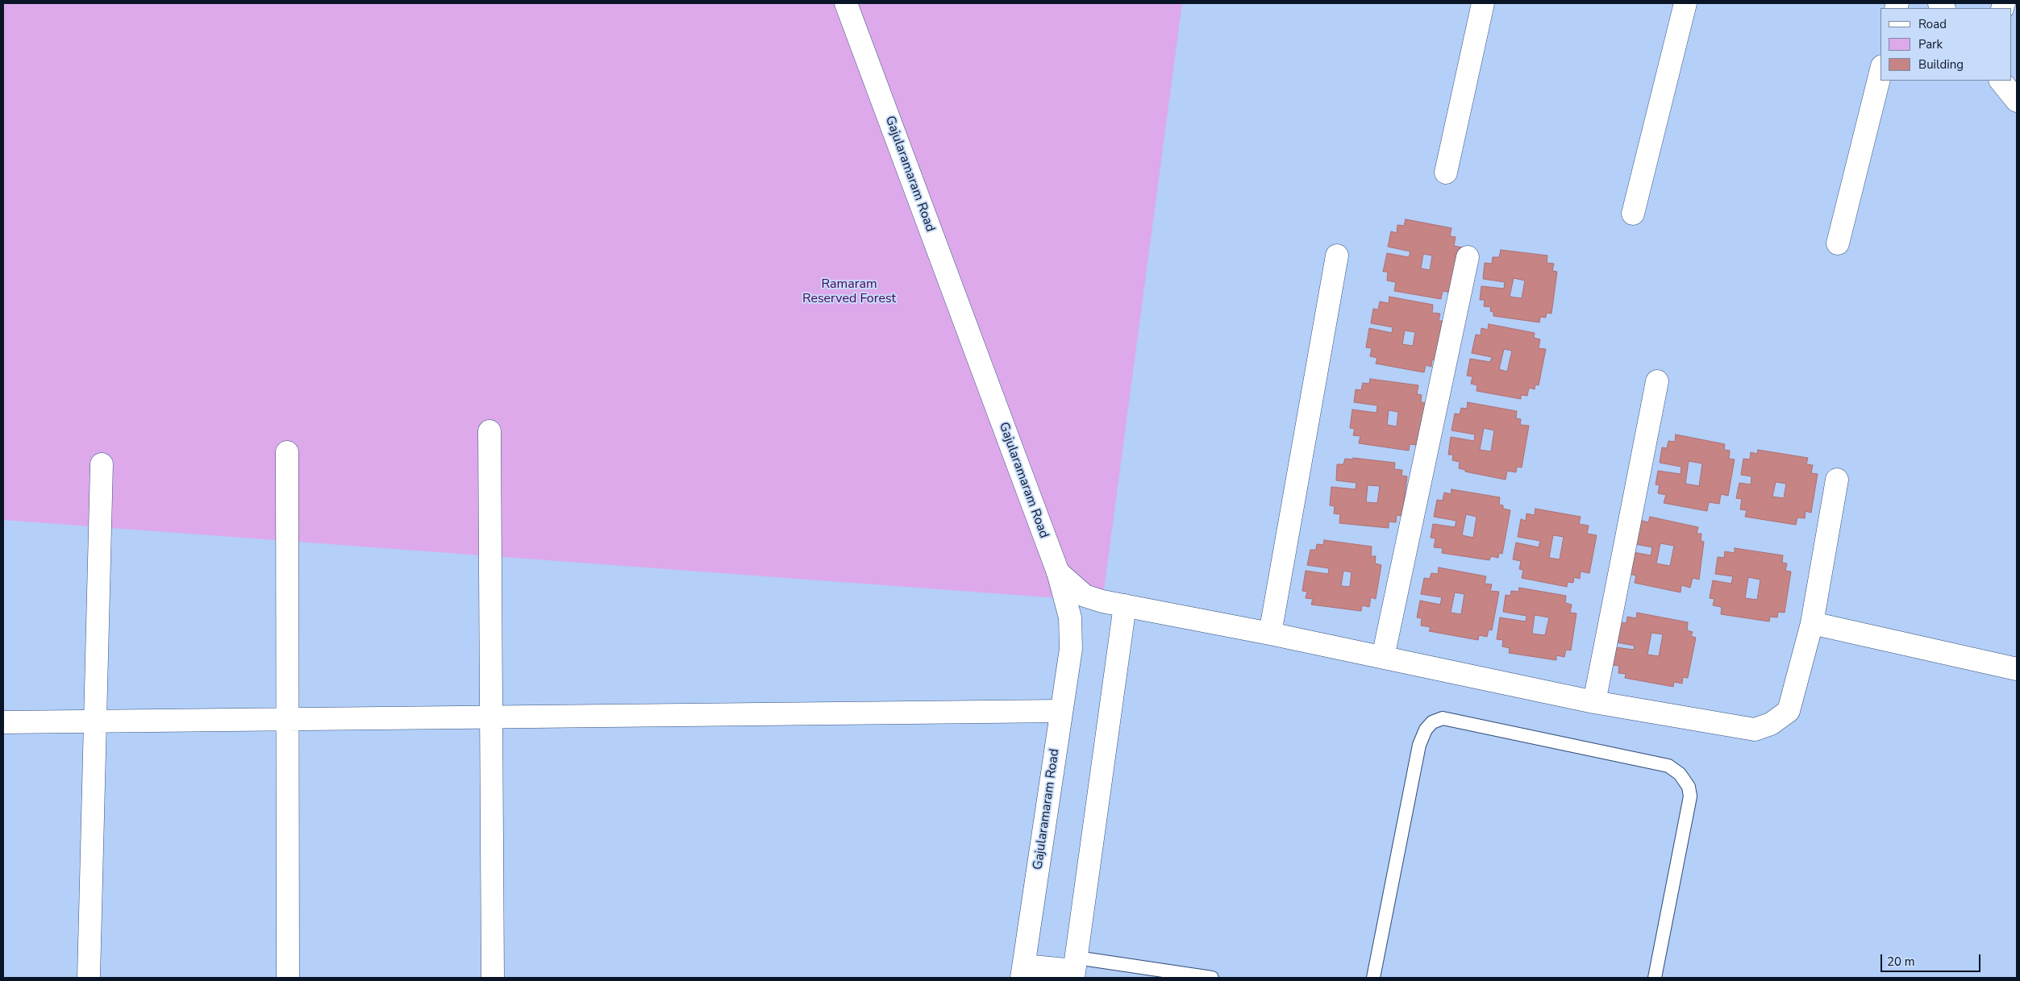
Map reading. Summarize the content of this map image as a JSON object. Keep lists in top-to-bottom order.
{
  "streets": {
    "street": ["Gajularamaram Road"]
  },
  "parks": ["Ramaram Reserved Forest"],
  "legend": ["Road", "Park", "Building"],
  "scale_bar": "20 m"
}
